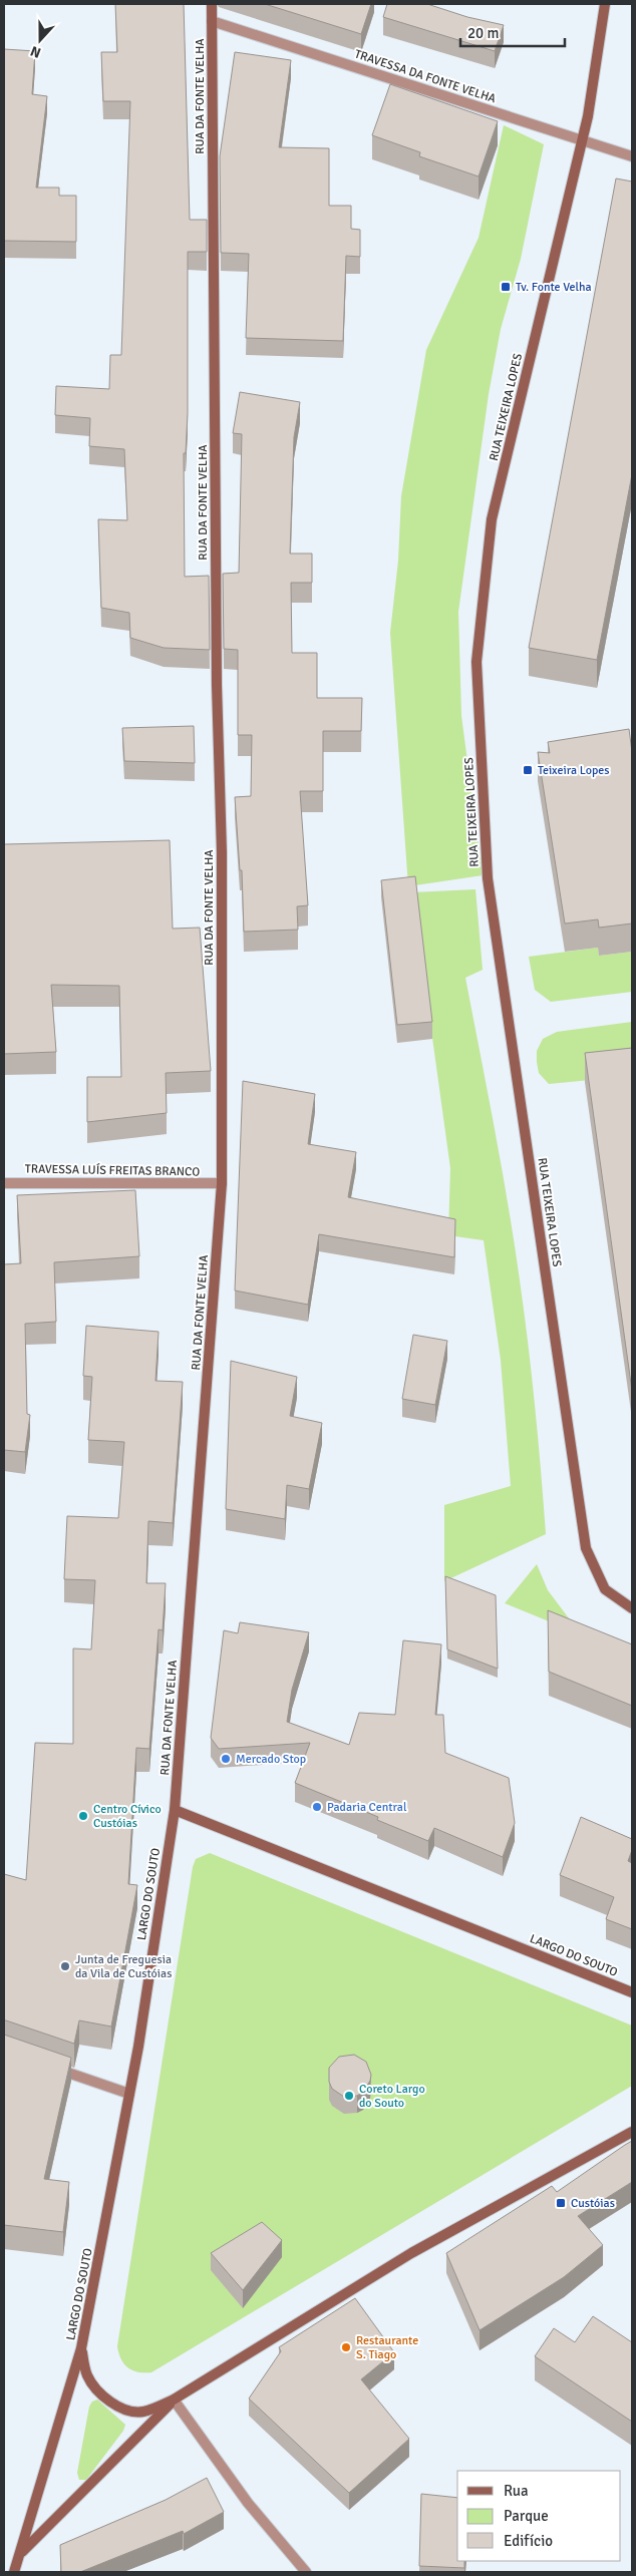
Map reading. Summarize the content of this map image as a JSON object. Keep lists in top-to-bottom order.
{
  "streets": {
    "street": [
      "TRAVESSA DA FONTE VELHA",
      "RUA DA FONTE VELHA",
      "RUA TEIXEIRA LOPES",
      "TRAVESSA LUÍS FREITAS BRANCO",
      "LARGO DO SOUTO"
    ]
  },
  "crossings": [
    ["TRAVESSA DA FONTE VELHA", "RUA DA FONTE VELHA"],
    ["TRAVESSA DA FONTE VELHA", "RUA TEIXEIRA LOPES"],
    ["RUA DA FONTE VELHA", "TRAVESSA LUÍS FREITAS BRANCO"],
    ["RUA DA FONTE VELHA", "LARGO DO SOUTO"]
  ],
  "places": {
    "transit": ["Tv. Fonte Velha", "Teixeira Lopes", "Custóias"],
    "other": [
      "Mercado Stop",
      "Padaria Central",
      "Centro Cívico Custóias",
      "Junta de Freguesia da Vila de Custóias",
      "Coreto Largo do Souto",
      "Restaurante S. Tiago"
    ]
  },
  "legend": ["Rua", "Parque", "Edifício"],
  "scale_bar": "20 m",
  "north": "bottom"
}
